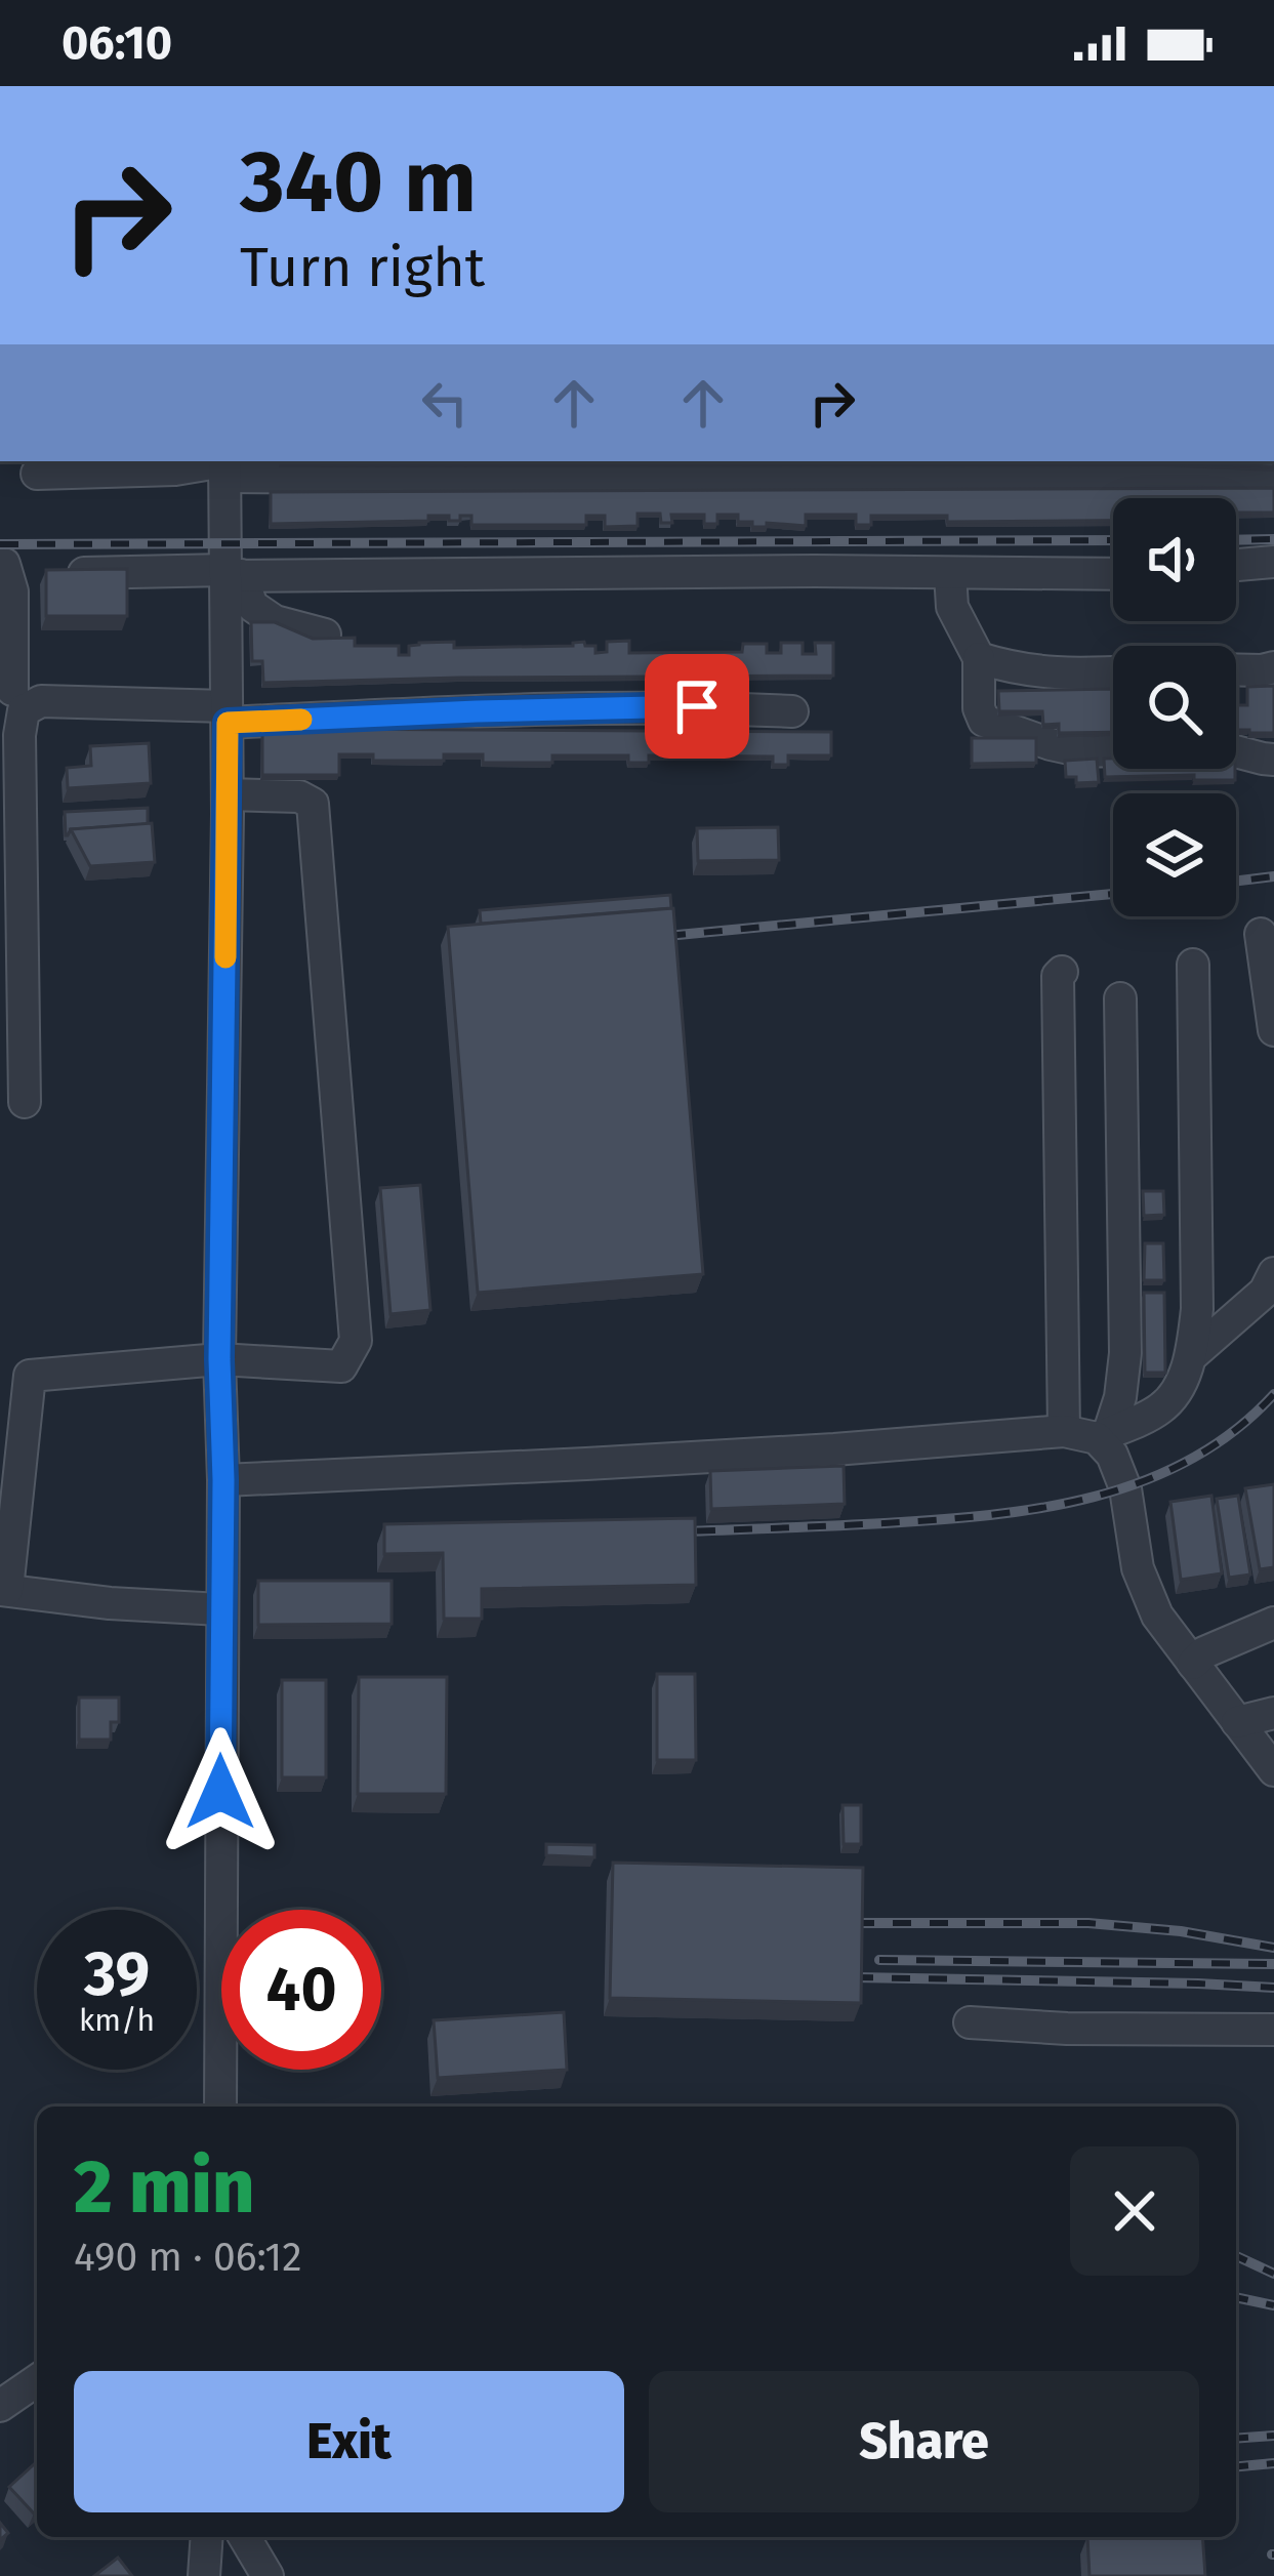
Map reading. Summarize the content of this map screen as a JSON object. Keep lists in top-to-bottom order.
{
  "page": {
    "status": "06:10",
    "turn": ["340 m", "Turn right"],
    "speed": "39 km/h",
    "limit": "40",
    "heading": ["2 min", "490 m · 06:12"],
    "buttons": ["Exit", "Share"]
  }
}
